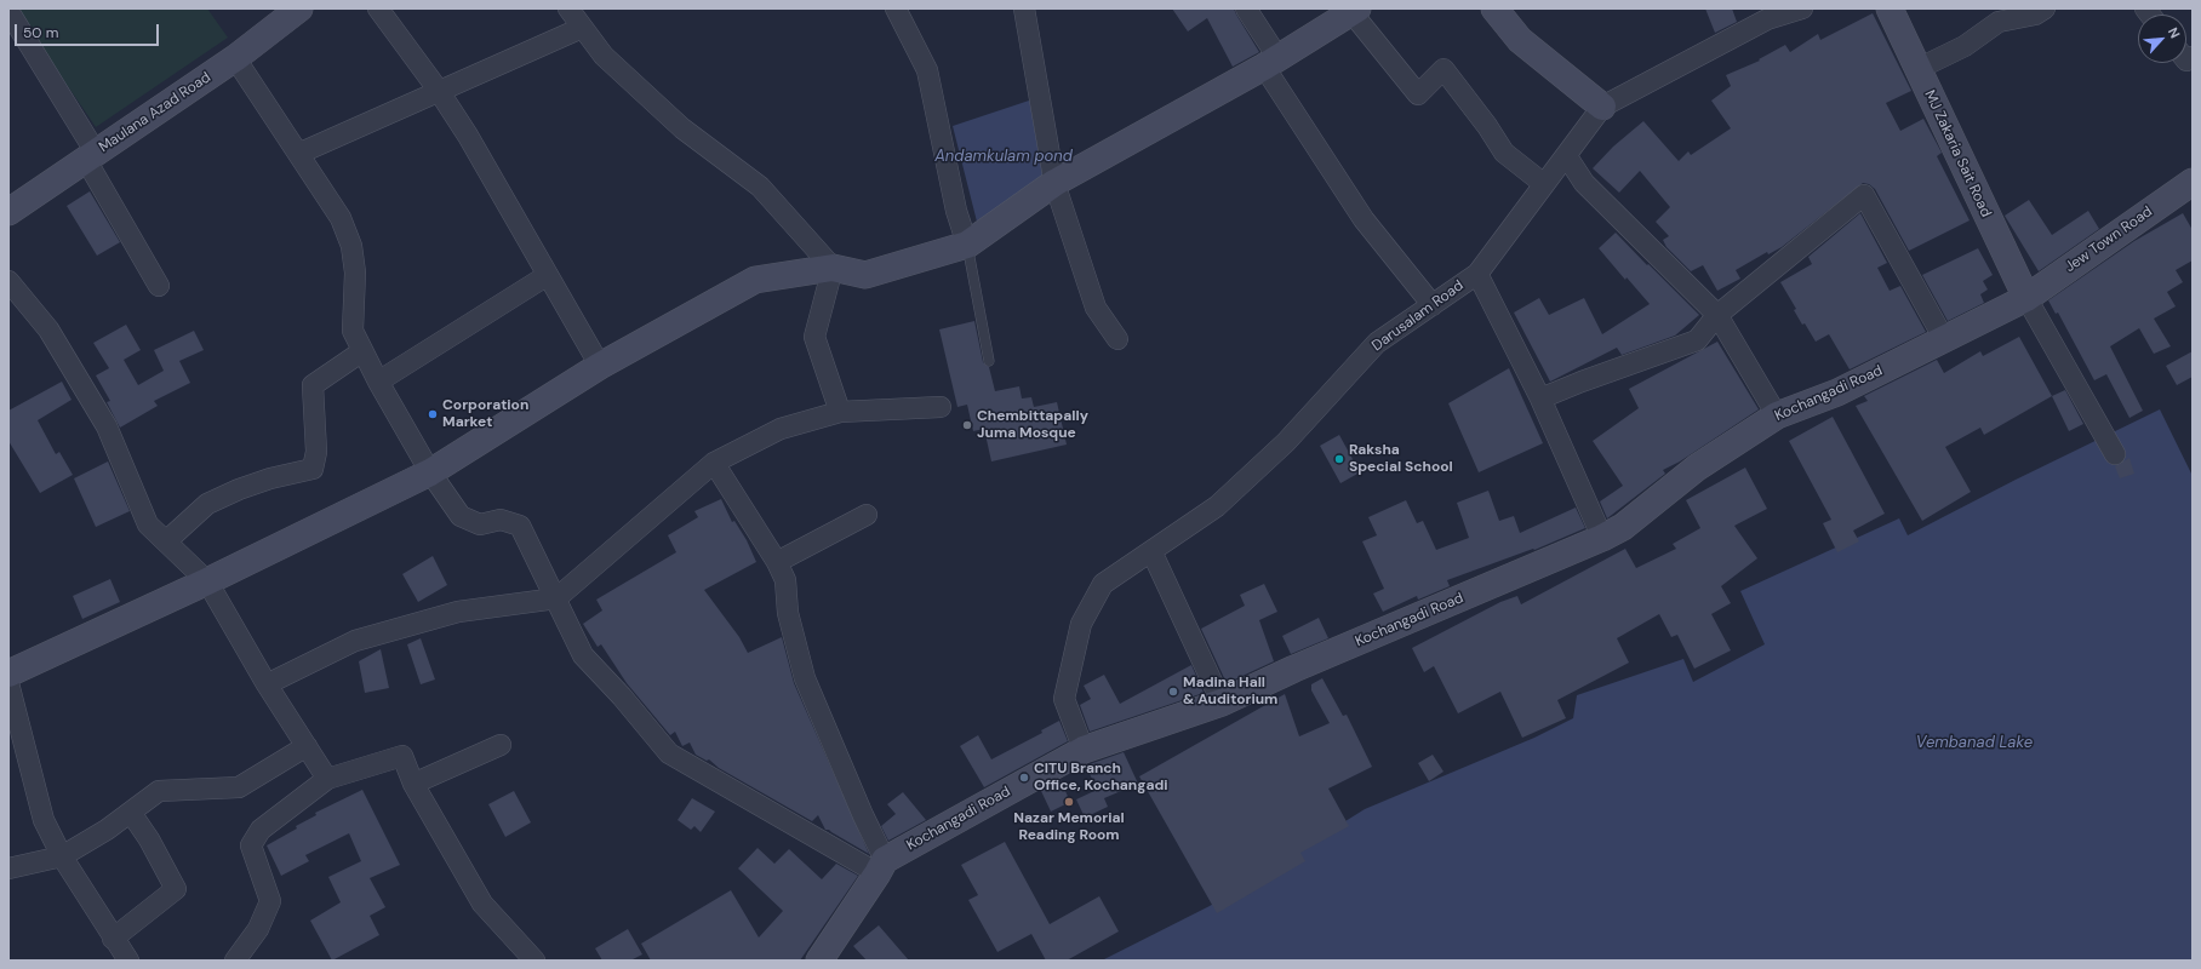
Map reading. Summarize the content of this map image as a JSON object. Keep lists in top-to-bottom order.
{
  "streets": {
    "street": [
      "Maulana Azad Road",
      "MJ Zakaria Sait Road",
      "Jew Town Road",
      "Darusalam Road",
      "Kochangadi Road"
    ]
  },
  "crossings": [
    ["MJ Zakaria Sait Road", "Jew Town Road"],
    ["MJ Zakaria Sait Road", "Kochangadi Road"],
    ["Jew Town Road", "Kochangadi Road"],
    ["Darusalam Road", "Kochangadi Road"]
  ],
  "water": ["Andamkulam pond", "Vembanad Lake"],
  "places": [
    "Corporation Market",
    "Chembittapally Juma Mosque",
    "Raksha Special School",
    "Madina Hall & Auditorium",
    "CITU Branch Office, Kochangadi",
    "Nazar Memorial Reading Room"
  ],
  "scale_bar": "50 m",
  "north": "top right"
}
